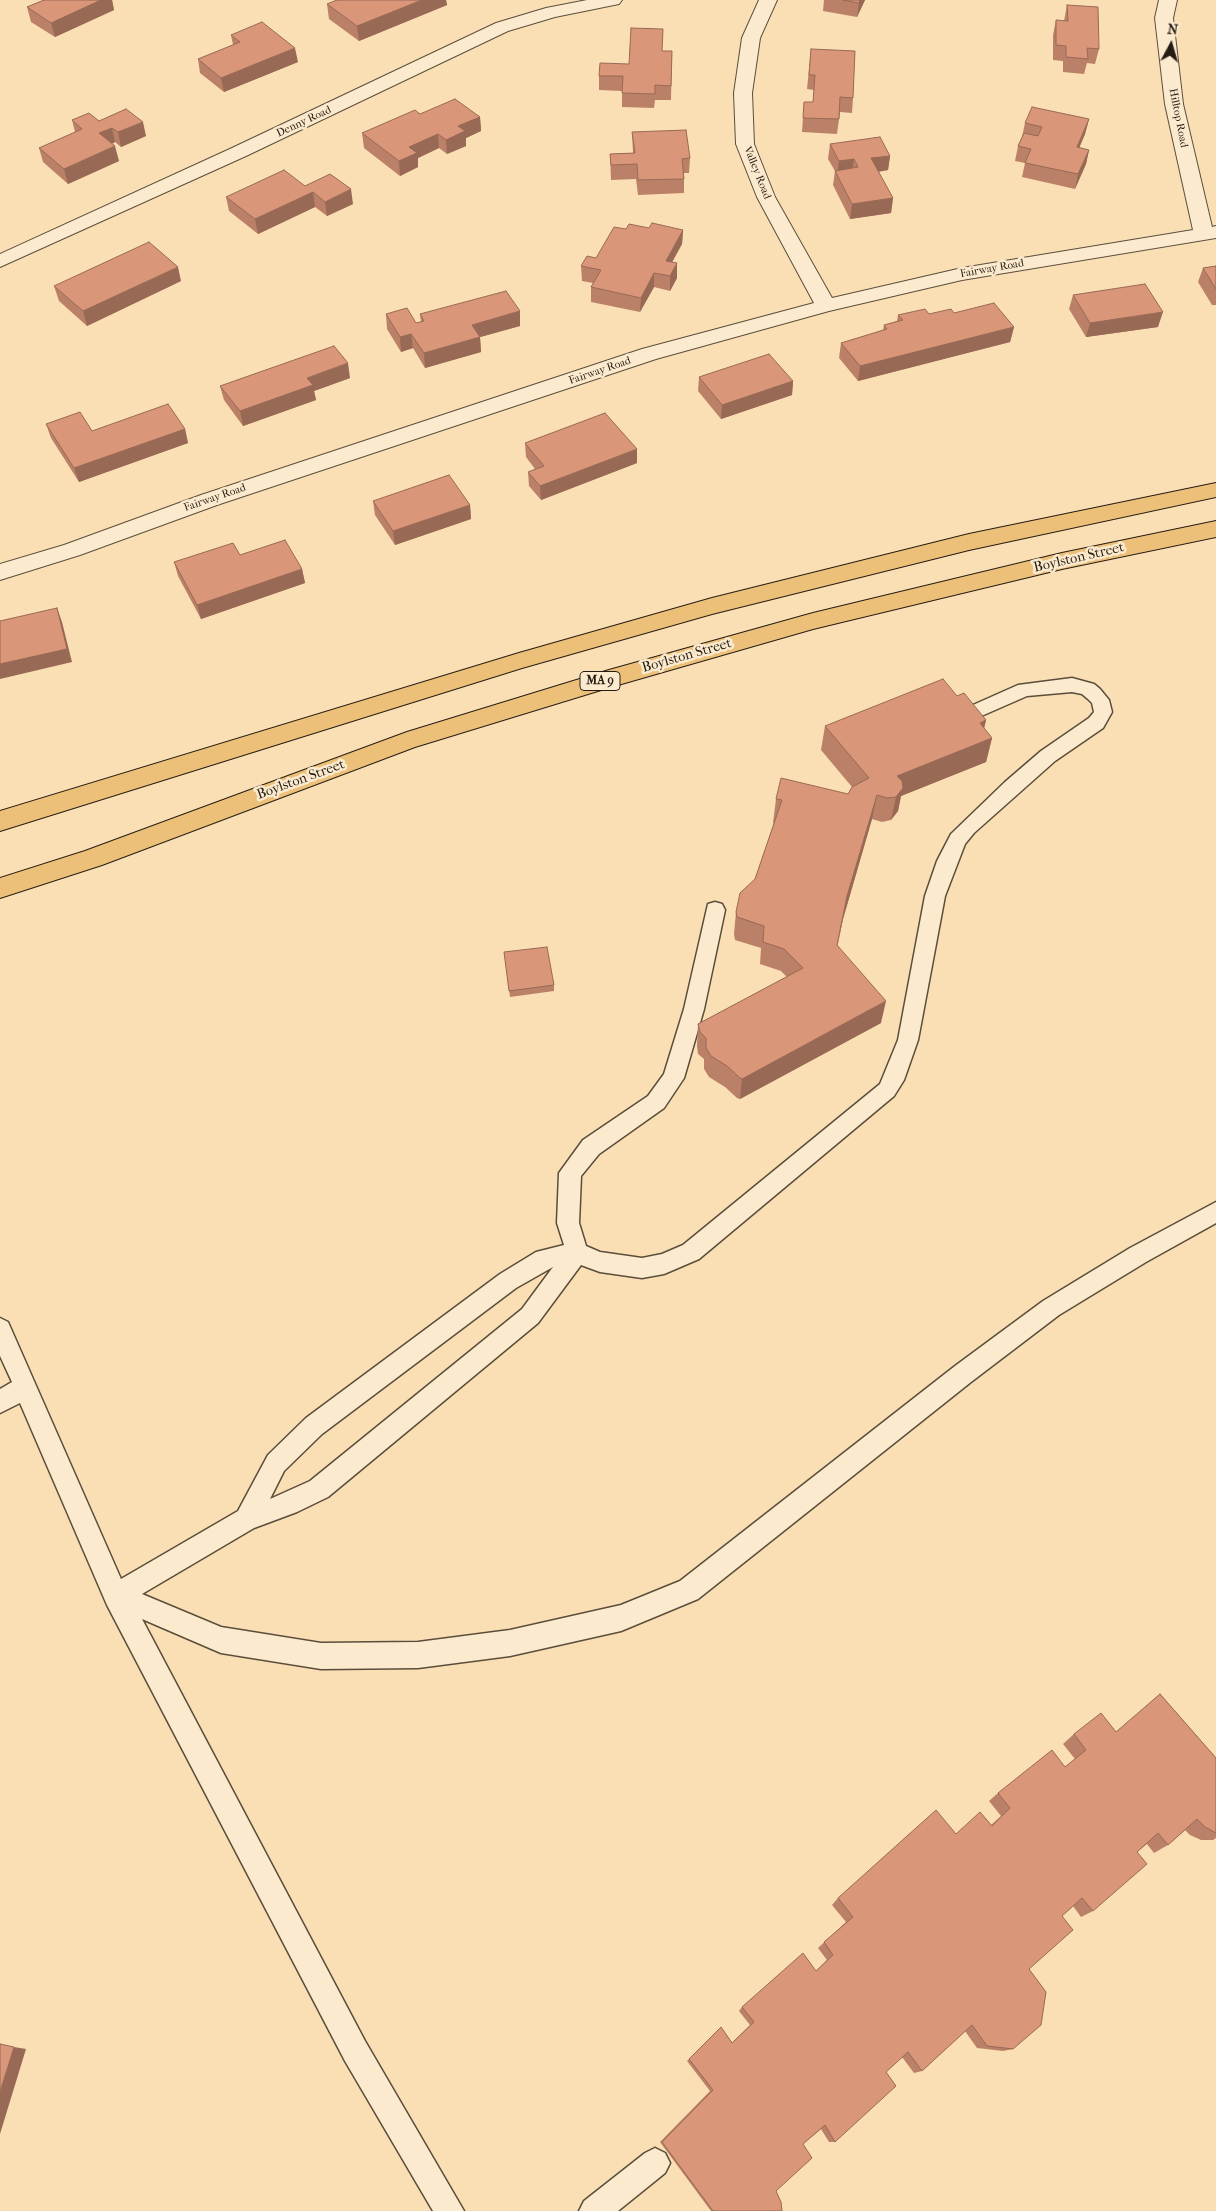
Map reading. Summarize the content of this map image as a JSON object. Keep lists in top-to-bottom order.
{
  "streets": {
    "highway": ["Boylston Street", "MA 9"],
    "street": [
      "Hilltop Road",
      "Denny Road",
      "Valley Road",
      "Fairway Road"
    ]
  },
  "crossings": [
    ["Hilltop Road", "Fairway Road"],
    ["Valley Road", "Fairway Road"]
  ],
  "north": "top"
}
